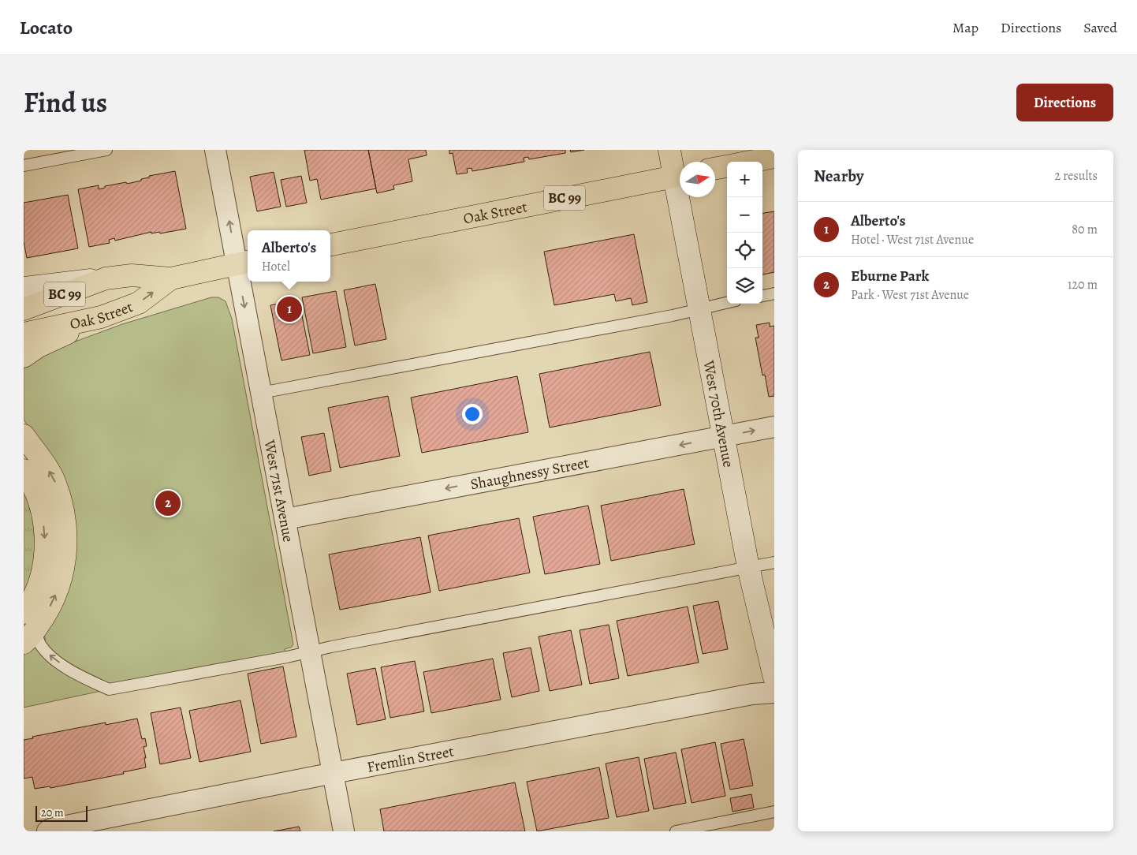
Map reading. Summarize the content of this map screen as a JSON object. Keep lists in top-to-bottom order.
{
  "streets": {
    "main road": ["BC 99", "Oak Street", "West 70th Avenue"],
    "street": ["Shaughnessy Street", "West 71st Avenue", "Fremlin Street"]
  },
  "crossings": [
    ["Oak Street", "West 70th Avenue"],
    ["Oak Street", "West 71st Avenue"],
    ["West 70th Avenue", "Shaughnessy Street"],
    ["Shaughnessy Street", "West 71st Avenue"],
    ["West 71st Avenue", "Fremlin Street"]
  ],
  "scale_bar": "20 m",
  "north": "right",
  "page": {
    "header": "Locato",
    "nav": ["Map", "Directions", "Saved"],
    "title": "Find us",
    "buttons": "Directions",
    "heading": ["Nearby", "2 results"],
    "map_buttons": ["+", "−"],
    "list": [
      {
        "mark": "1",
        "name": "Alberto's",
        "note": "Hotel · West 71st Avenue",
        "value": "80 m"
      },
      {
        "mark": "2",
        "name": "Eburne Park",
        "note": "Park · West 71st Avenue",
        "value": "120 m"
      }
    ],
    "popup": ["Alberto's", "Hotel"],
    "pins": ["1", "2"],
    "scale": "20 m"
  }
}
